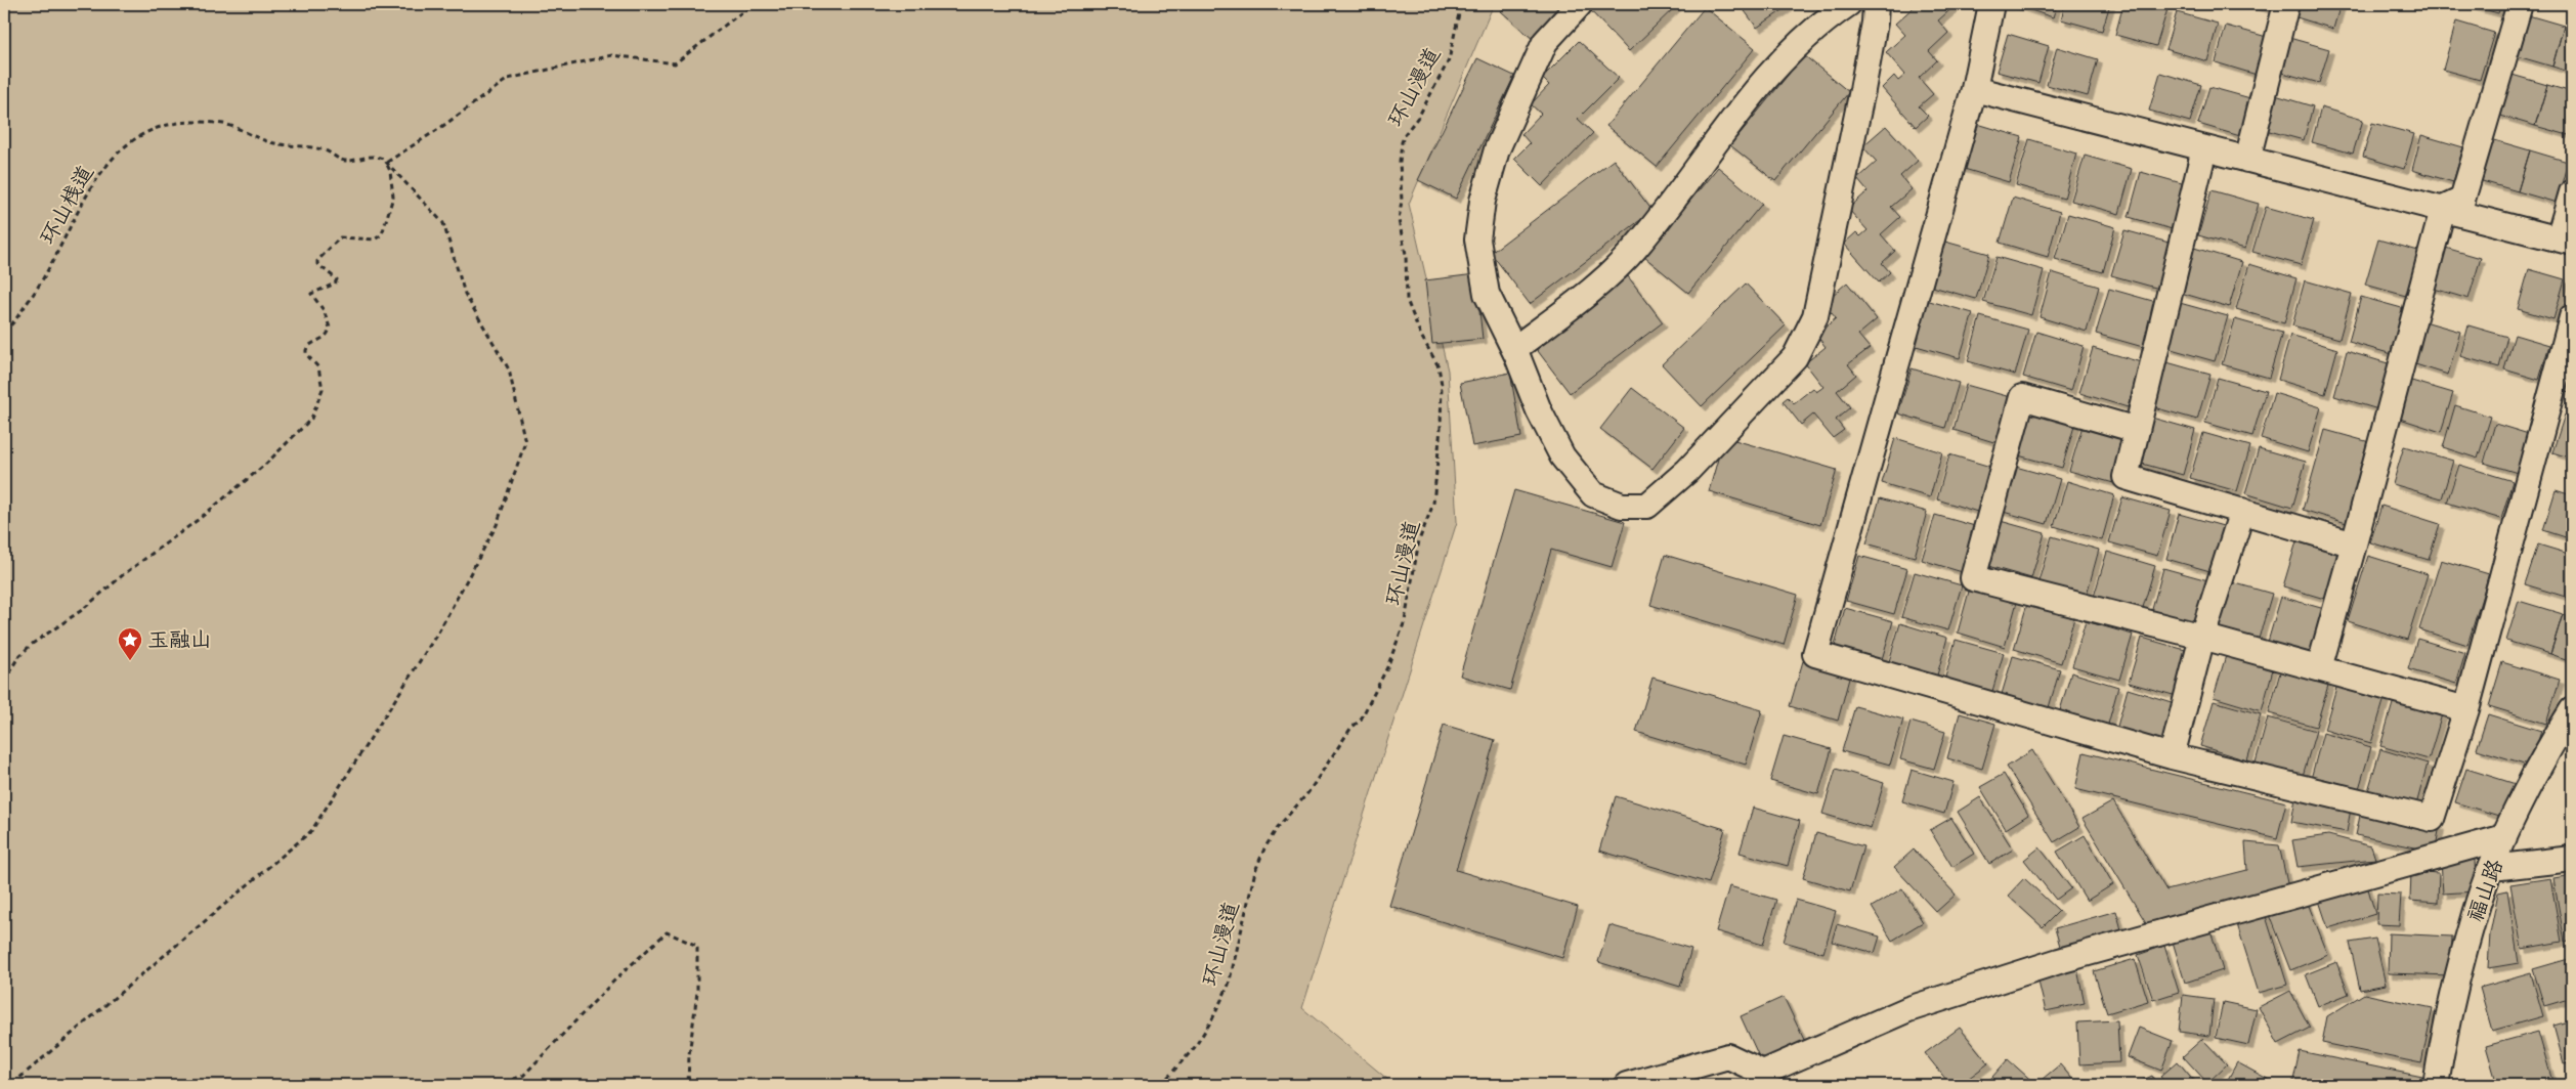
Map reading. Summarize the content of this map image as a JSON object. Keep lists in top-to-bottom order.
{
  "streets": {
    "street": ["福山路"],
    "path": ["环山漫道", "环山栈道"]
  },
  "places": {
    "place": ["玉融山"]
  }
}
